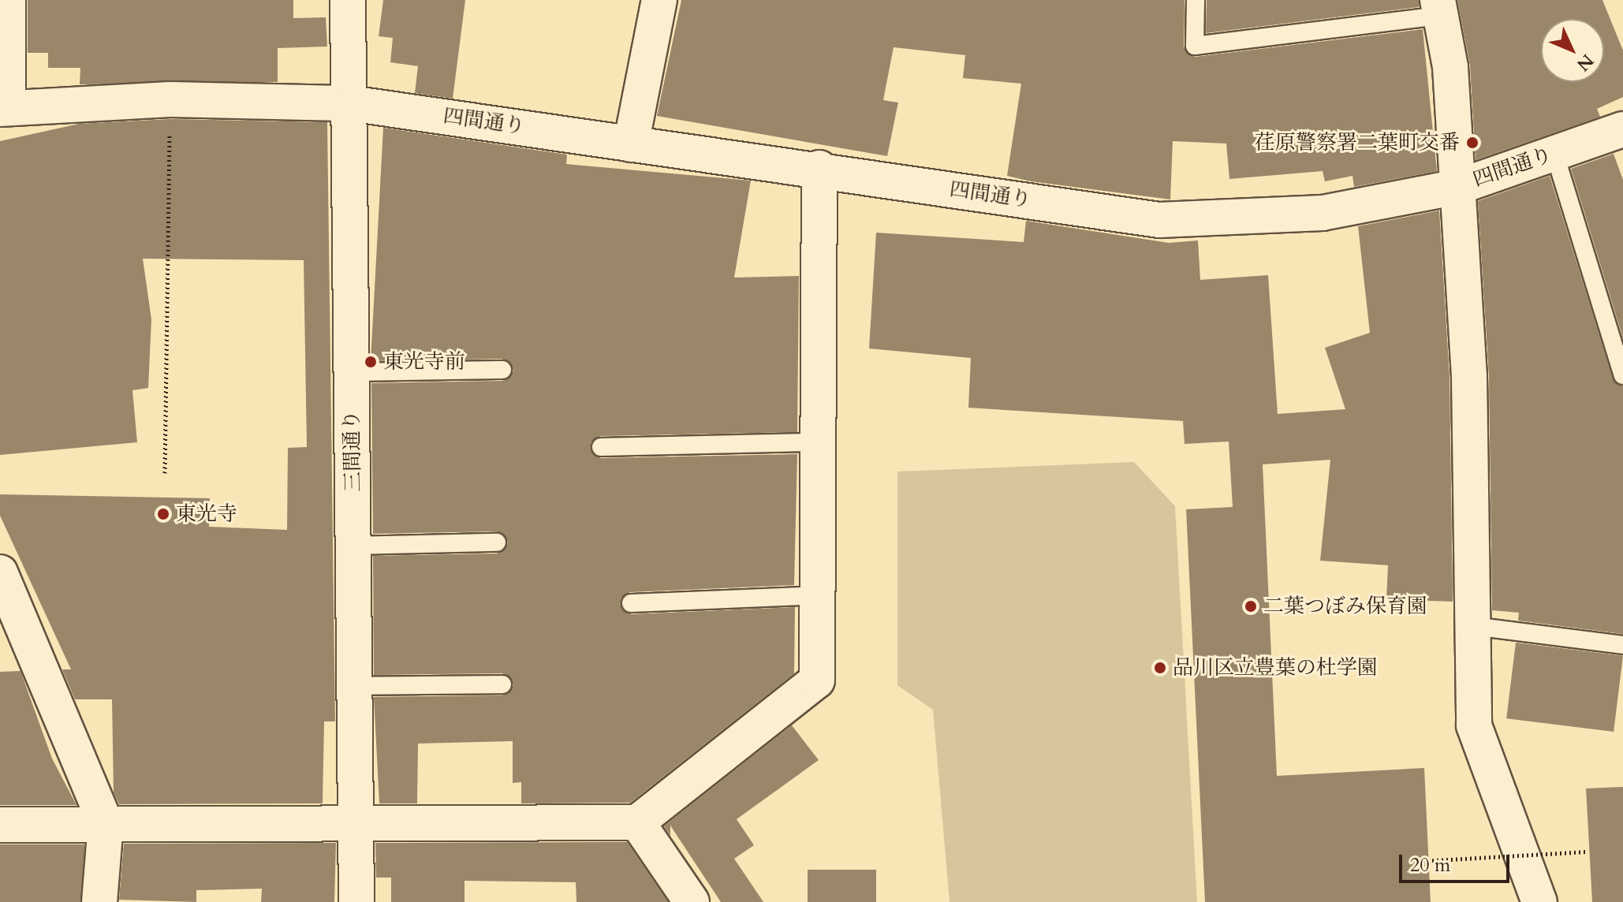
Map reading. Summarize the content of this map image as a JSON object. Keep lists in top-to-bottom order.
{
  "streets": {
    "street": ["四間通り", "三間通り"]
  },
  "crossings": [
    ["四間通り", "三間通り"]
  ],
  "places": [
    "荏原警察署二葉町交番",
    "東光寺前",
    "東光寺",
    "二葉つぼみ保育園",
    "品川区立豊葉の杜学園"
  ],
  "scale_bar": "20 m",
  "north": "bottom right"
}
